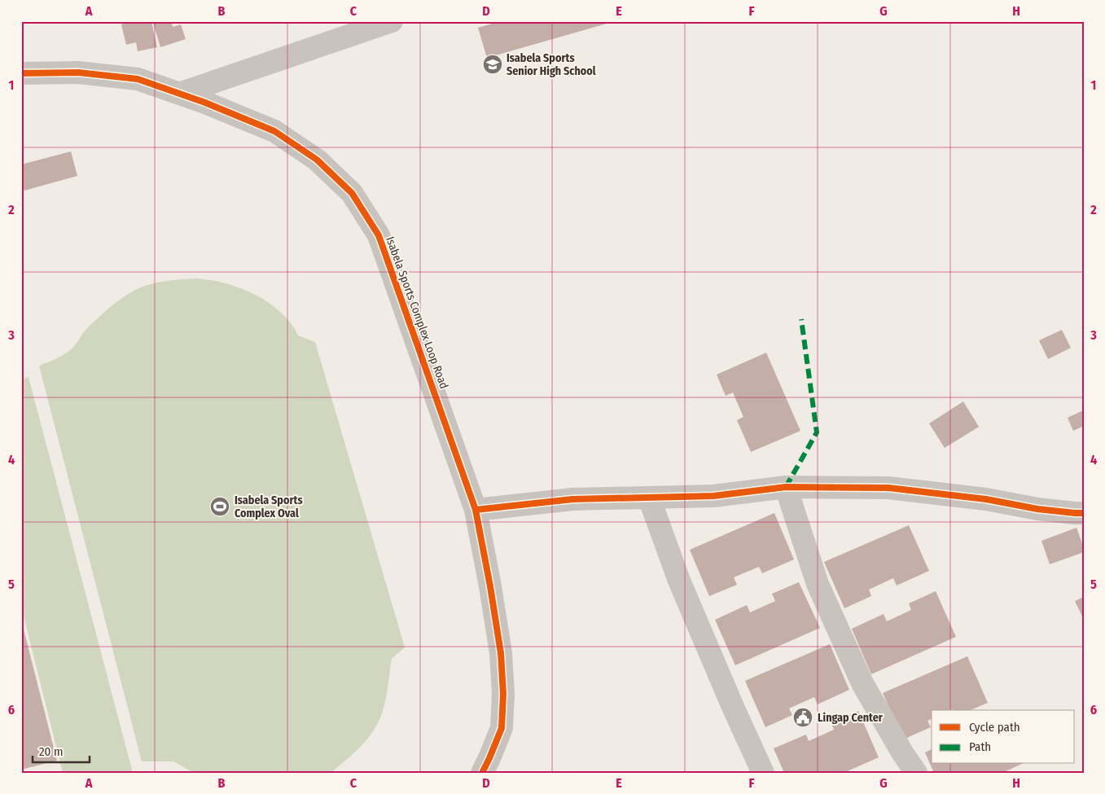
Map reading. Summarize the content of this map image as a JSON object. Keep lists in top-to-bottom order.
{
  "streets": {
    "street": ["Isabela Sports Complex Loop Road"]
  },
  "places": {
    "school or university": ["Isabela Sports Senior High School"],
    "sports": ["Isabela Sports Complex Oval"],
    "public building": ["Lingap Center"]
  },
  "legend": ["Cycle path", "Path"],
  "scale_bar": "20 m",
  "grid": {
    "columns": [
      "A",
      "B",
      "C",
      "D",
      "E",
      "F",
      "G",
      "H"
    ],
    "rows": [
      "1",
      "2",
      "3",
      "4",
      "5",
      "6"
    ]
  }
}
